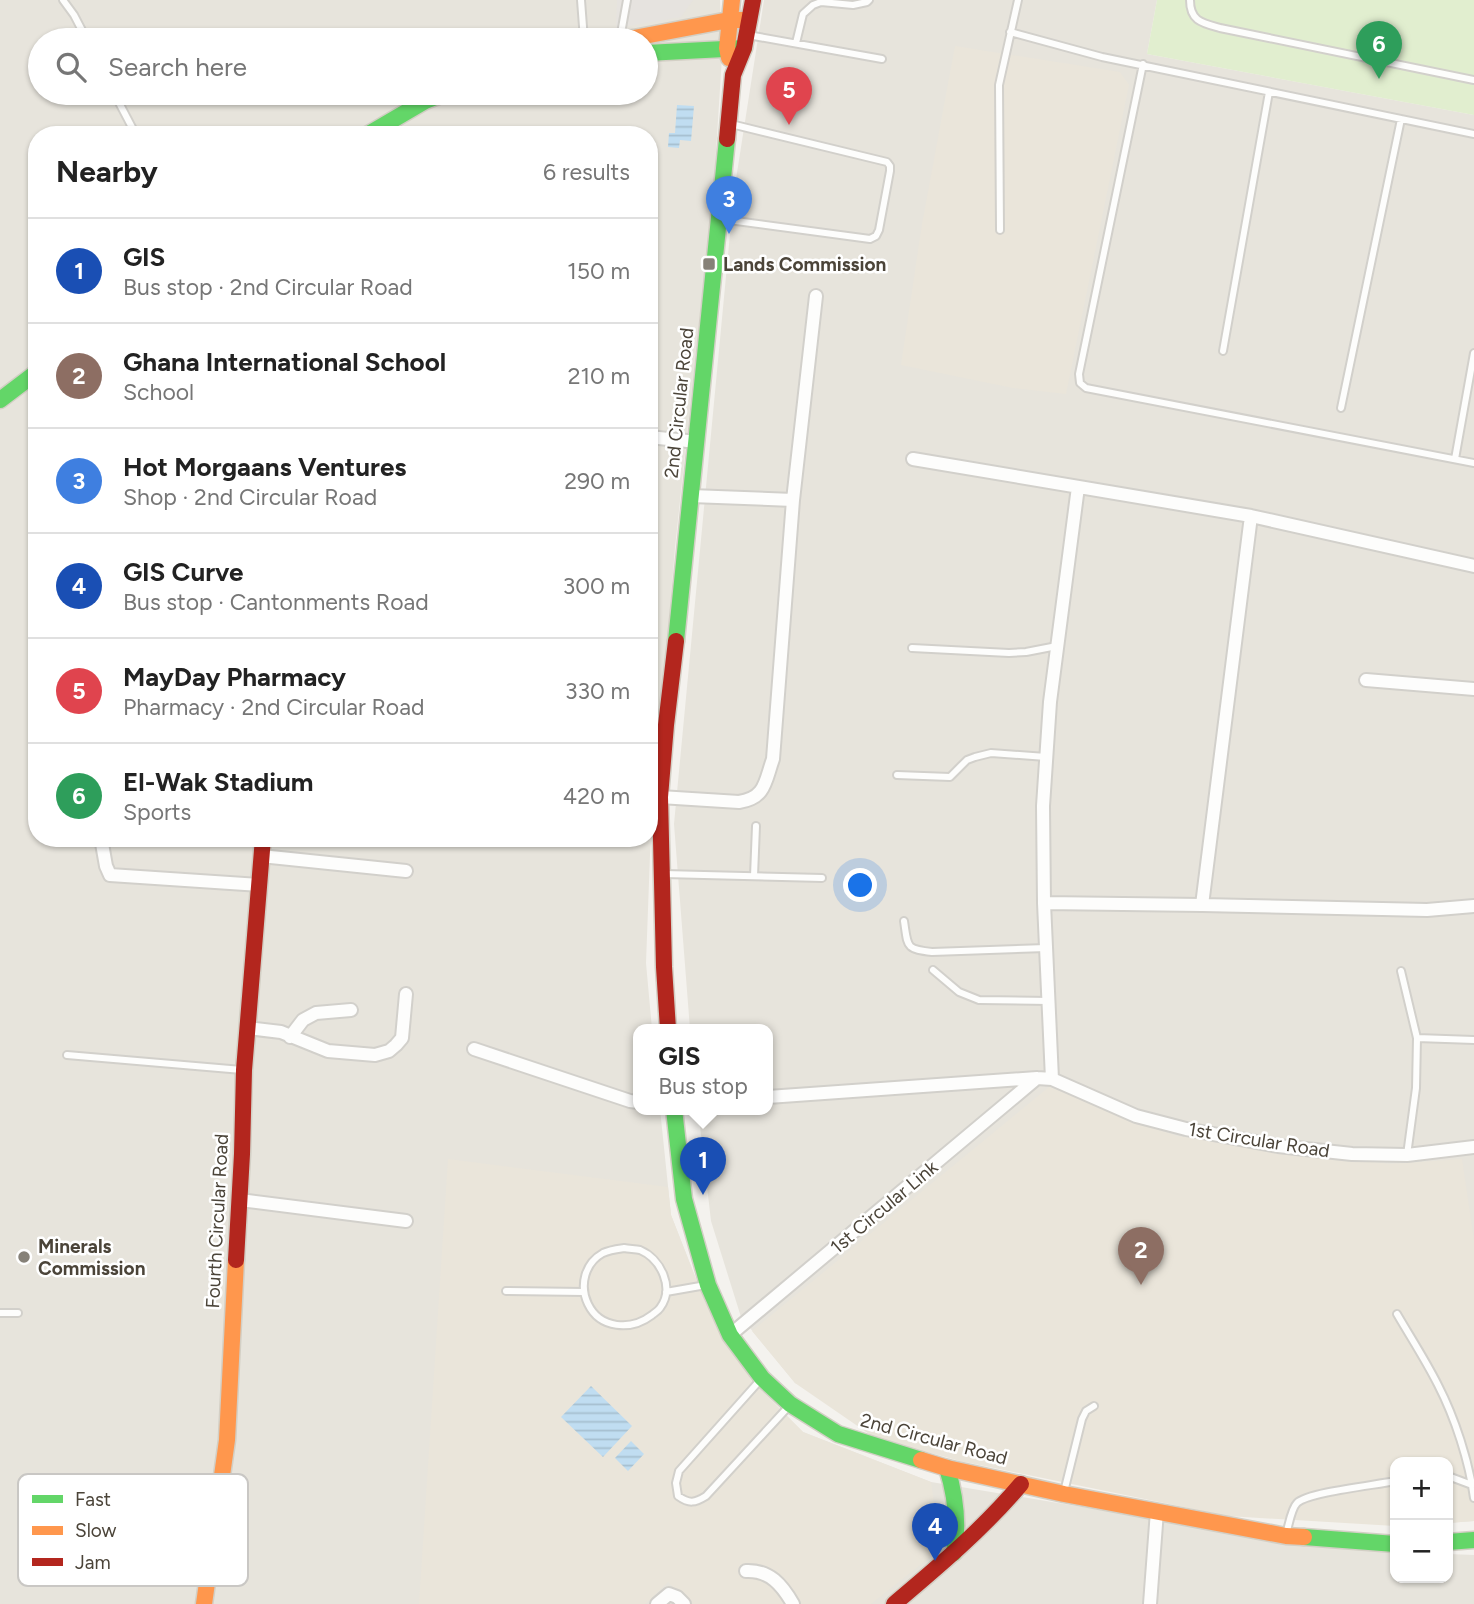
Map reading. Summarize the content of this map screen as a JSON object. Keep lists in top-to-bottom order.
{
  "streets": {
    "street": [
      "2nd Circular Road",
      "1st Circular Road",
      "1st Circular Link",
      "Fourth Circular Road"
    ]
  },
  "crossings": [
    ["2nd Circular Road", "1st Circular Link"],
    ["1st Circular Road", "1st Circular Link"]
  ],
  "places": {
    "transit": ["Lands Commission"],
    "other": ["Minerals Commission"]
  },
  "legend": ["Fast", "Slow", "Jam"],
  "page": {
    "pins": [
      "6",
      "5",
      "3",
      "1",
      "2",
      "4"
    ],
    "search": "Search here",
    "heading": ["Nearby", "6 results"],
    "list": [
      {
        "mark": "1",
        "name": "GIS",
        "note": "Bus stop · 2nd Circular Road",
        "value": "150 m"
      },
      {
        "mark": "2",
        "name": "Ghana International School",
        "note": "School",
        "value": "210 m"
      },
      {
        "mark": "3",
        "name": "Hot Morgaans Ventures",
        "note": "Shop · 2nd Circular Road",
        "value": "290 m"
      },
      {
        "mark": "4",
        "name": "GIS Curve",
        "note": "Bus stop · Cantonments Road",
        "value": "300 m"
      },
      {
        "mark": "5",
        "name": "MayDay Pharmacy",
        "note": "Pharmacy · 2nd Circular Road",
        "value": "330 m"
      },
      {
        "mark": "6",
        "name": "El-Wak Stadium",
        "note": "Sports",
        "value": "420 m"
      }
    ],
    "popup": ["GIS", "Bus stop"],
    "map_buttons": ["+", "−"]
  }
}
